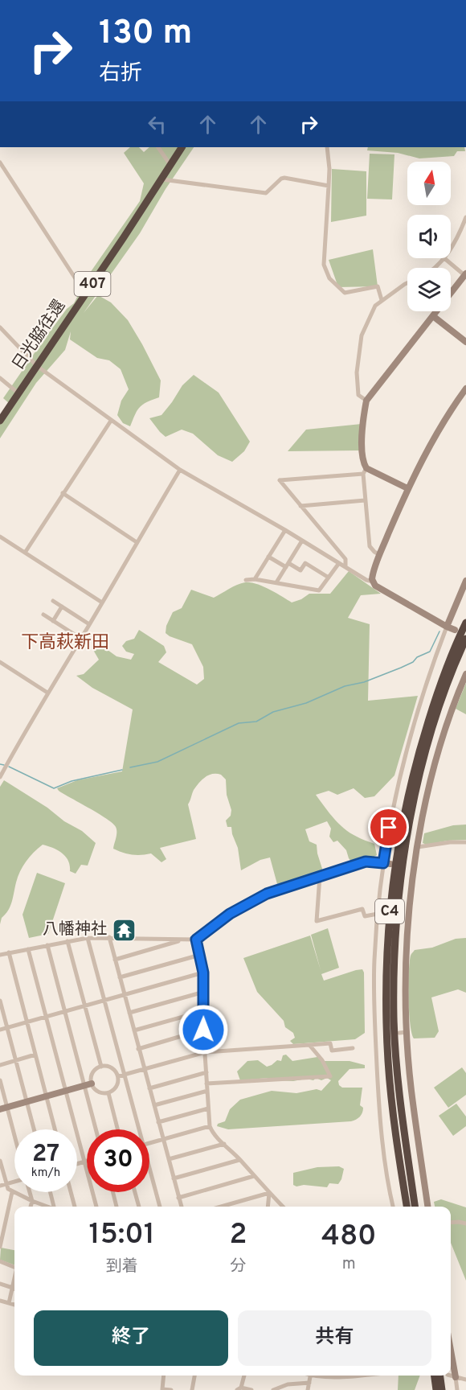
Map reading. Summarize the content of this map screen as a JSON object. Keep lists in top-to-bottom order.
{
  "streets": {
    "highway": ["407", "日光脇往還", "C4"]
  },
  "districts": ["下高萩新田"],
  "places": {
    "temple": ["八幡神社"]
  },
  "north": "top",
  "page": {
    "turn": ["130 m", "右折"],
    "speed": "27 km/h",
    "limit": "30",
    "eta": [
      "15:01",
      "到着",
      "2",
      "分",
      "480",
      "m"
    ],
    "buttons": ["終了", "共有"]
  }
}
